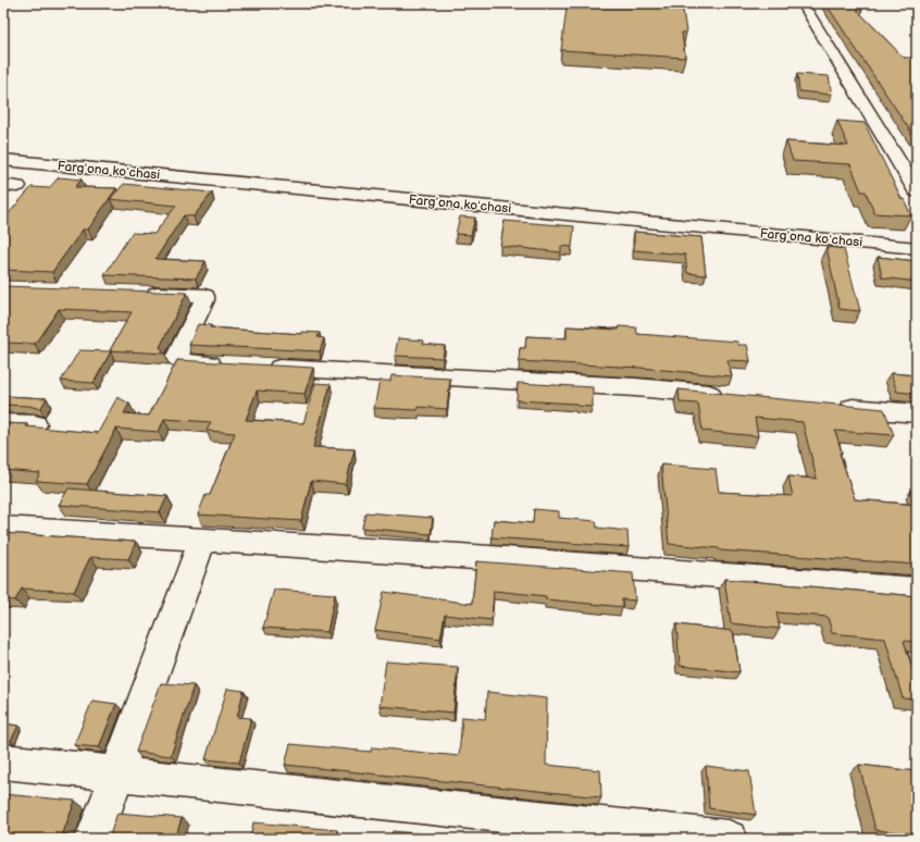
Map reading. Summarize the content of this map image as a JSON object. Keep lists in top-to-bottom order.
{
  "streets": {
    "street": ["Fargʻona koʻchasi"]
  }
}
